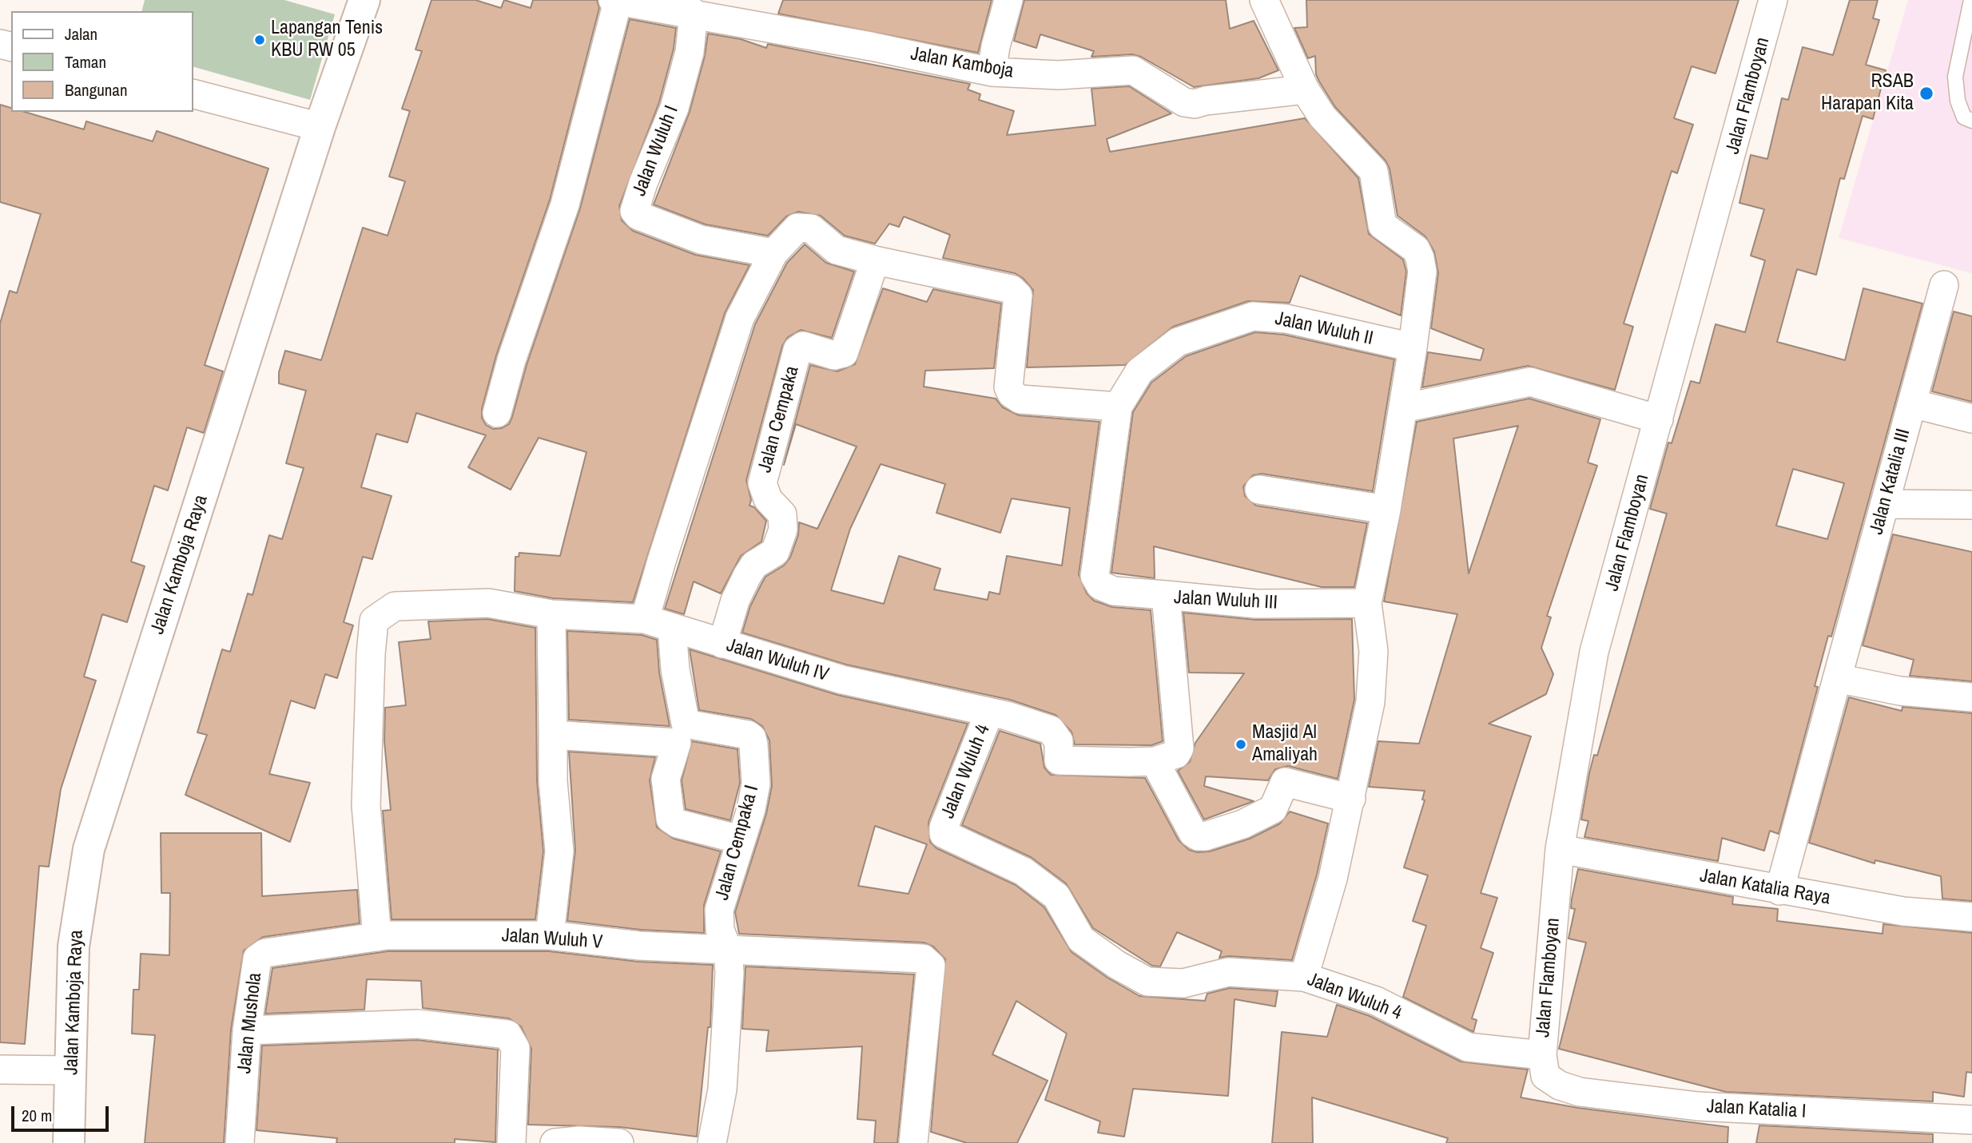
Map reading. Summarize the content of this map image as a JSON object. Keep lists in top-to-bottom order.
{
  "streets": {
    "street": [
      "Jalan Kamboja",
      "Jalan Flamboyan",
      "Jalan Wuluh I",
      "Jalan Wuluh II",
      "Jalan Cempaka",
      "Jalan Katalia III",
      "Jalan Kamboja Raya",
      "Jalan Wuluh III",
      "Jalan Wuluh IV",
      "Jalan Wuluh 4",
      "Jalan Cempaka I",
      "Jalan Katalia Raya",
      "Jalan Wuluh V",
      "Jalan Mushola",
      "Jalan Katalia I"
    ]
  },
  "crossings": [
    ["Jalan Kamboja", "Jalan Wuluh I"],
    ["Jalan Flamboyan", "Jalan Wuluh 4"],
    ["Jalan Flamboyan", "Jalan Katalia Raya"],
    ["Jalan Flamboyan", "Jalan Katalia I"],
    ["Jalan Wuluh II", "Jalan Wuluh III"],
    ["Jalan Cempaka", "Jalan Wuluh IV"],
    ["Jalan Katalia III", "Jalan Katalia Raya"],
    ["Jalan Wuluh III", "Jalan Wuluh IV"],
    ["Jalan Wuluh IV", "Jalan Wuluh 4"],
    ["Jalan Wuluh IV", "Jalan Wuluh V"],
    ["Jalan Wuluh IV", "Jalan Mushola"],
    ["Jalan Wuluh 4", "Jalan Katalia I"],
    ["Jalan Cempaka I", "Jalan Wuluh V"],
    ["Jalan Wuluh V", "Jalan Mushola"]
  ],
  "places": ["Lapangan Tenis KBU RW 05", "RSAB Harapan Kita", "Masjid Al Amaliyah"],
  "legend": ["Jalan", "Taman", "Bangunan"],
  "scale_bar": "20 m"
}
